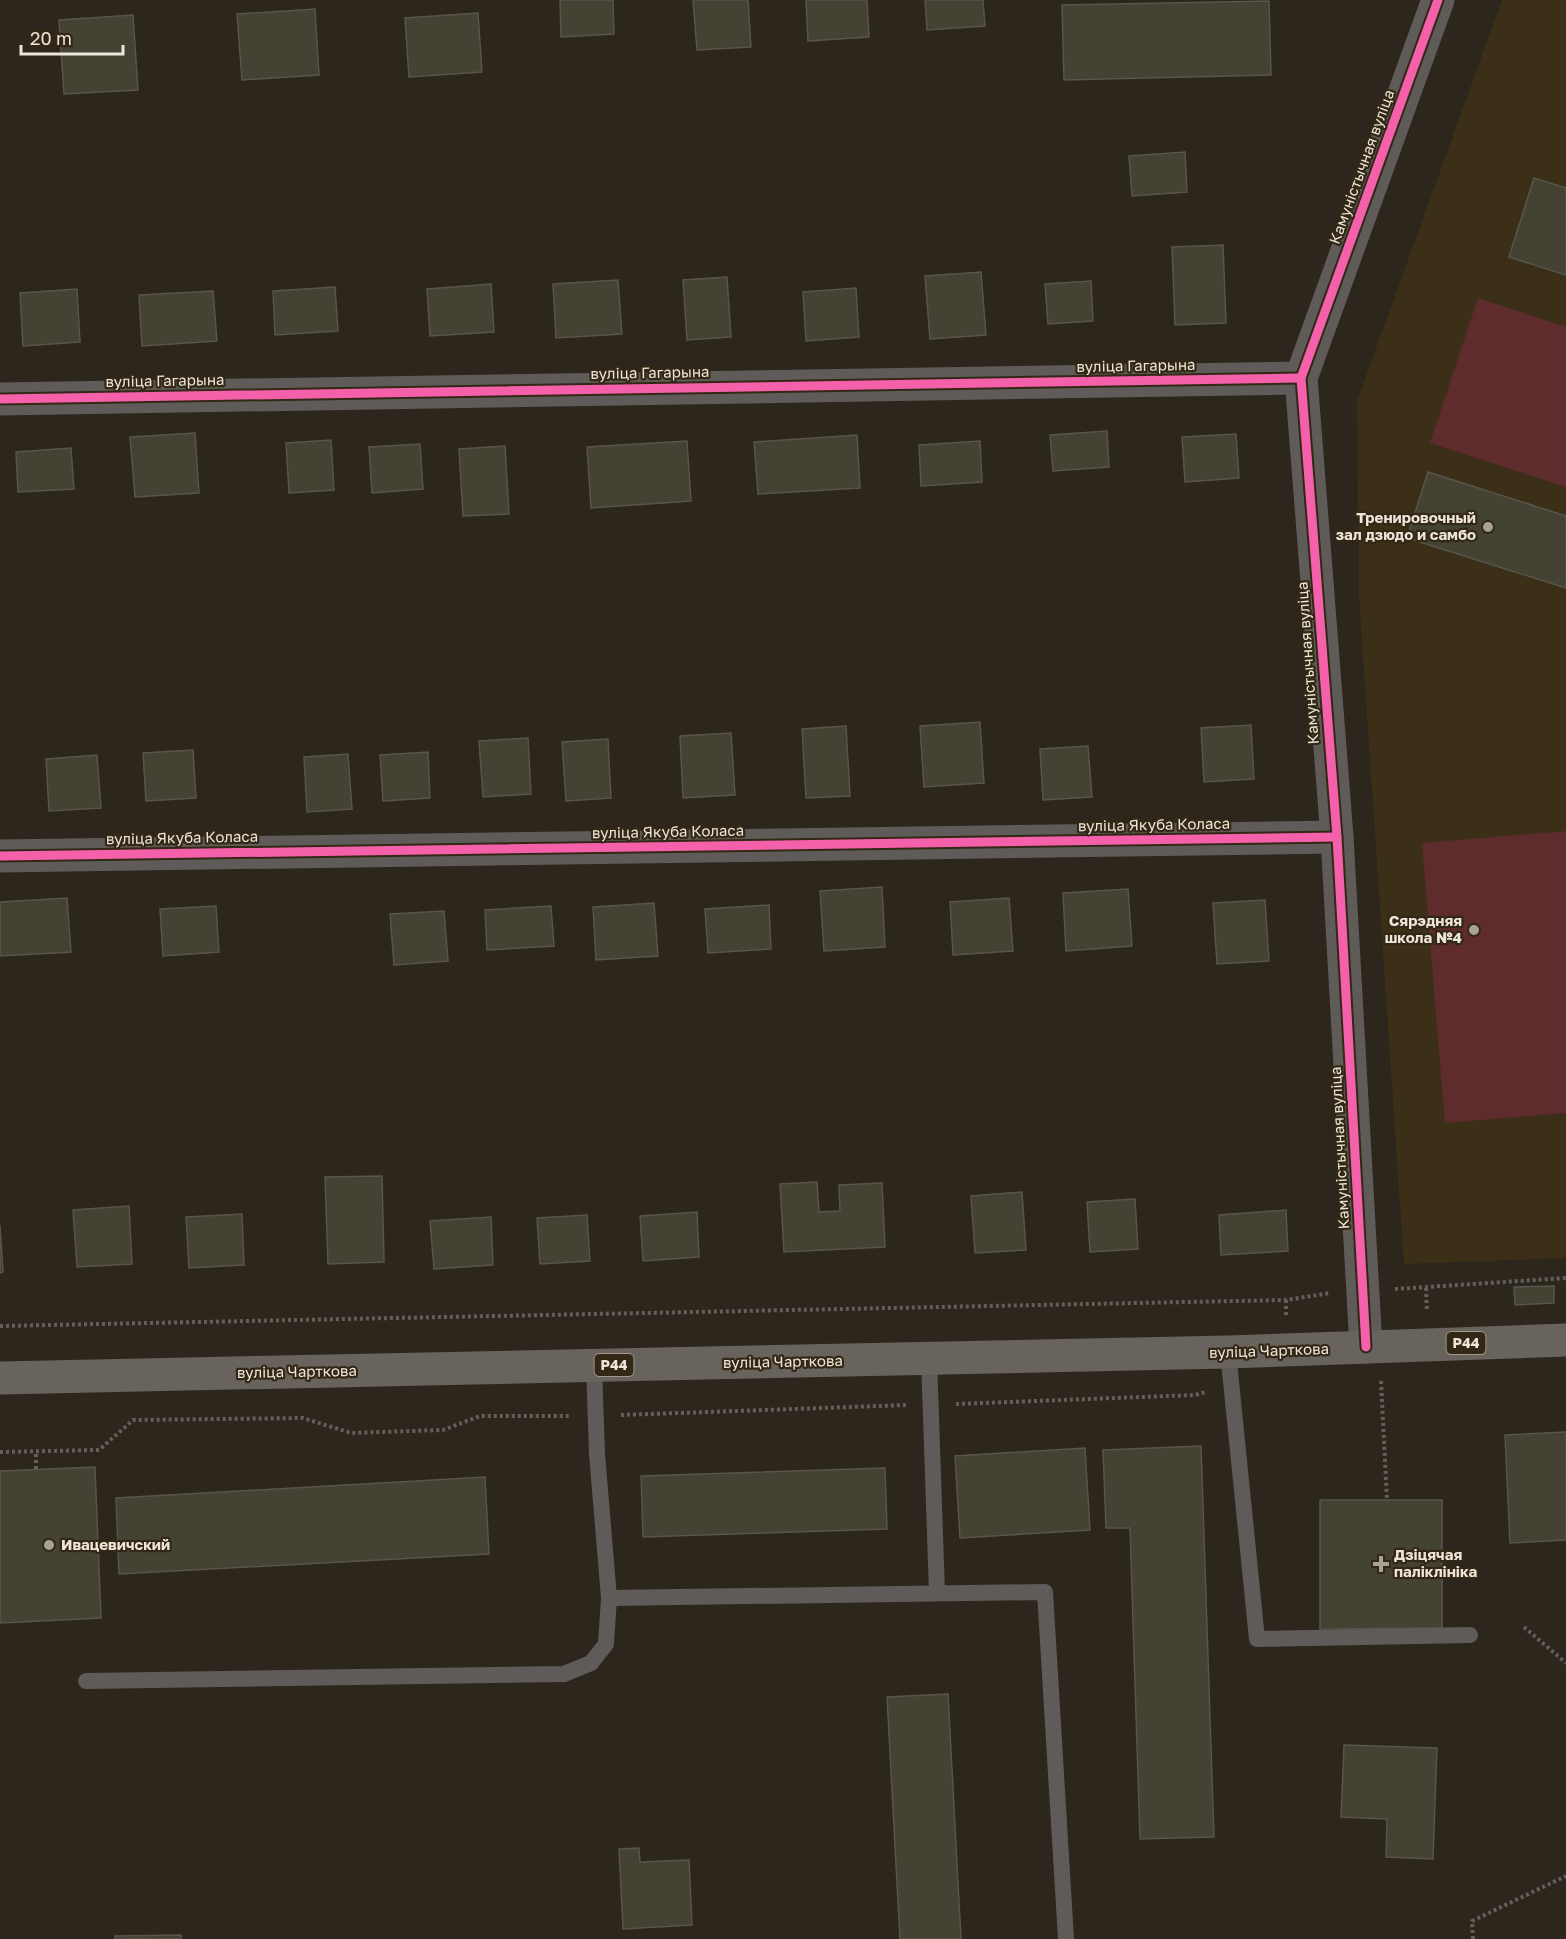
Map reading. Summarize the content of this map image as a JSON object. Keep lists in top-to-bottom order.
{
  "streets": {
    "main road": ["Р44", "вуліца Чарткова"],
    "street": ["Камуністычная вуліца", "вуліца Гагарына", "вуліца Якуба Коласа"]
  },
  "crossings": [
    ["Камуністычная вуліца", "вуліца Гагарына"],
    ["Камуністычная вуліца", "вуліца Якуба Коласа"],
    ["Камуністычная вуліца", "вуліца Чарткова"]
  ],
  "places": {
    "other": ["Тренировочный зал дзюдо и самбо", "Сярэдняя школа №4", "Ивацевичский"],
    "health": ["Дзіцячая паліклініка"]
  },
  "scale_bar": "20 m"
}
